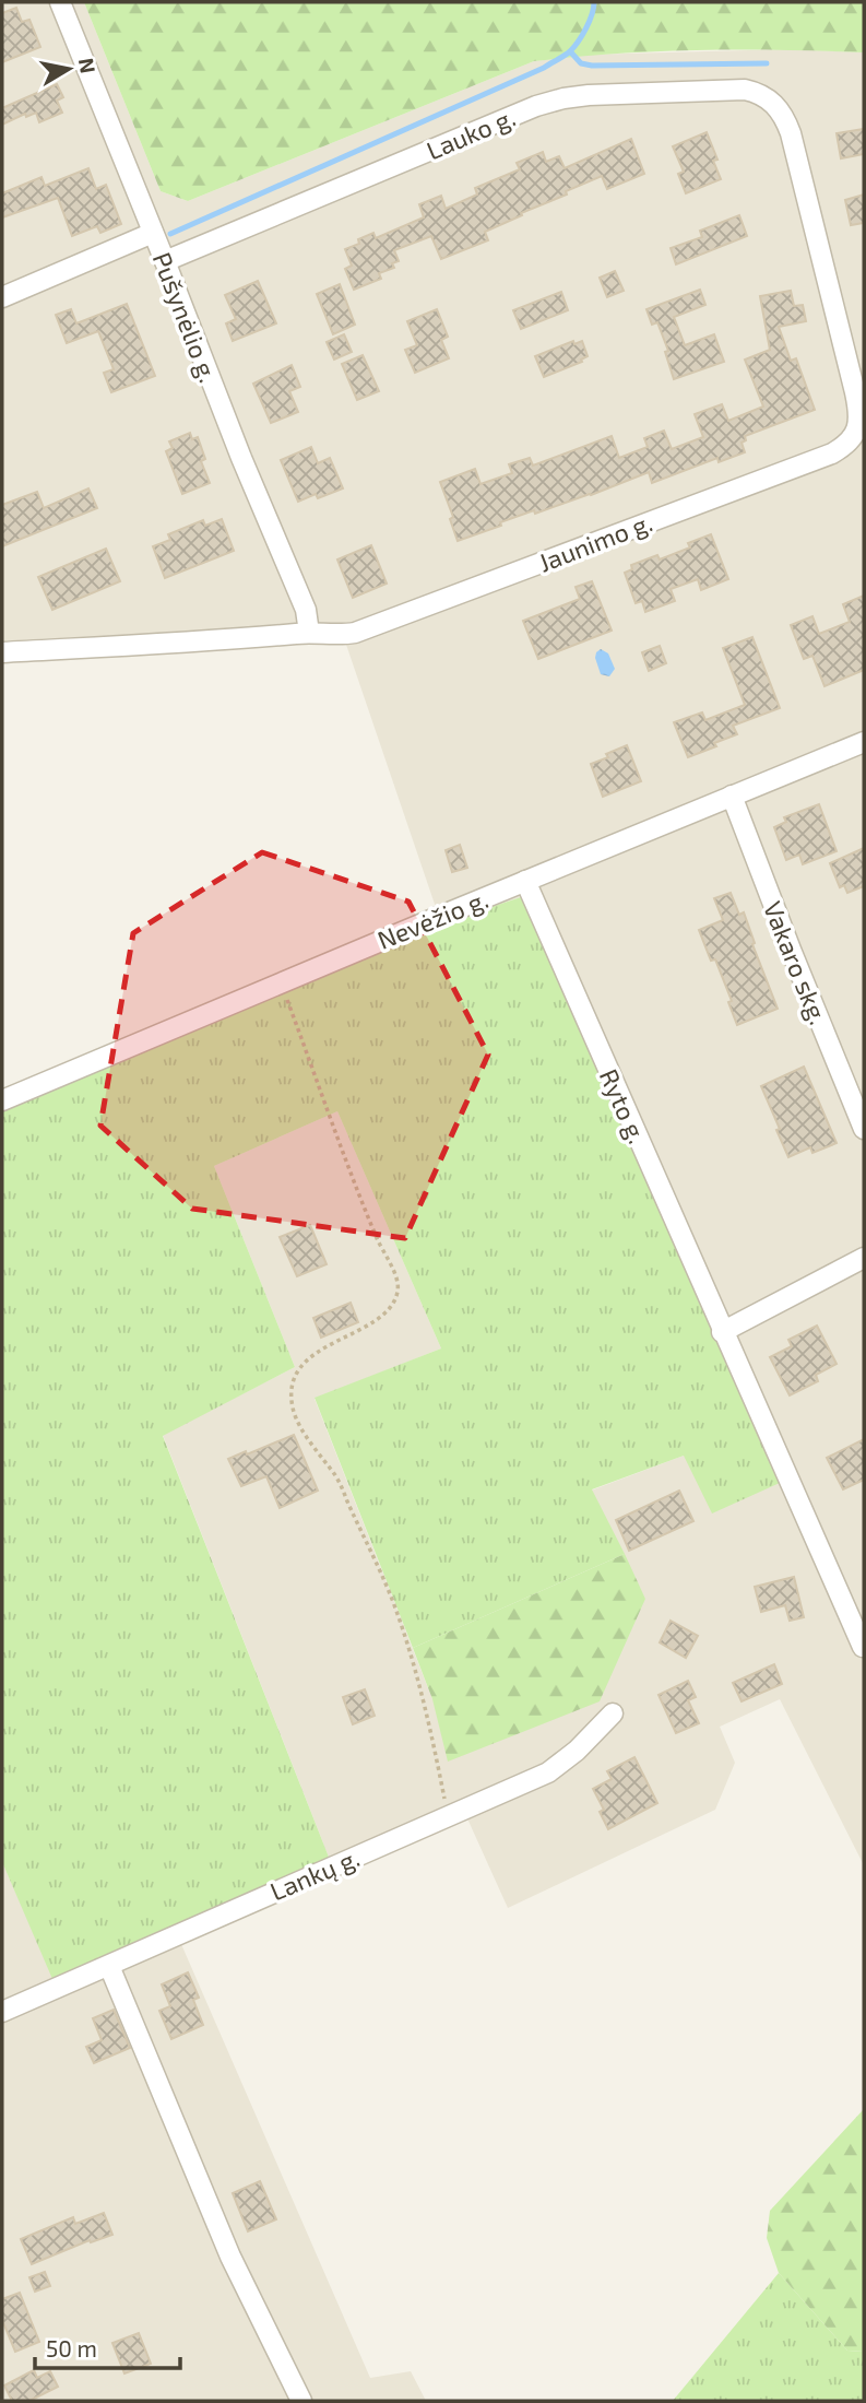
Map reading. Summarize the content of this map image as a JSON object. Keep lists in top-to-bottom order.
{
  "streets": {
    "street": [
      "Lauko g.",
      "Pušynėlio g.",
      "Jaunimo g.",
      "Nevėžio g.",
      "Vakaro skg.",
      "Ryto g.",
      "Lankų g."
    ]
  },
  "crossings": [
    ["Lauko g.", "Pušynėlio g."],
    ["Lauko g.", "Jaunimo g."],
    ["Pušynėlio g.", "Jaunimo g."],
    ["Nevėžio g.", "Vakaro skg."],
    ["Nevėžio g.", "Ryto g."]
  ],
  "scale_bar": "50 m",
  "north": "right"
}
